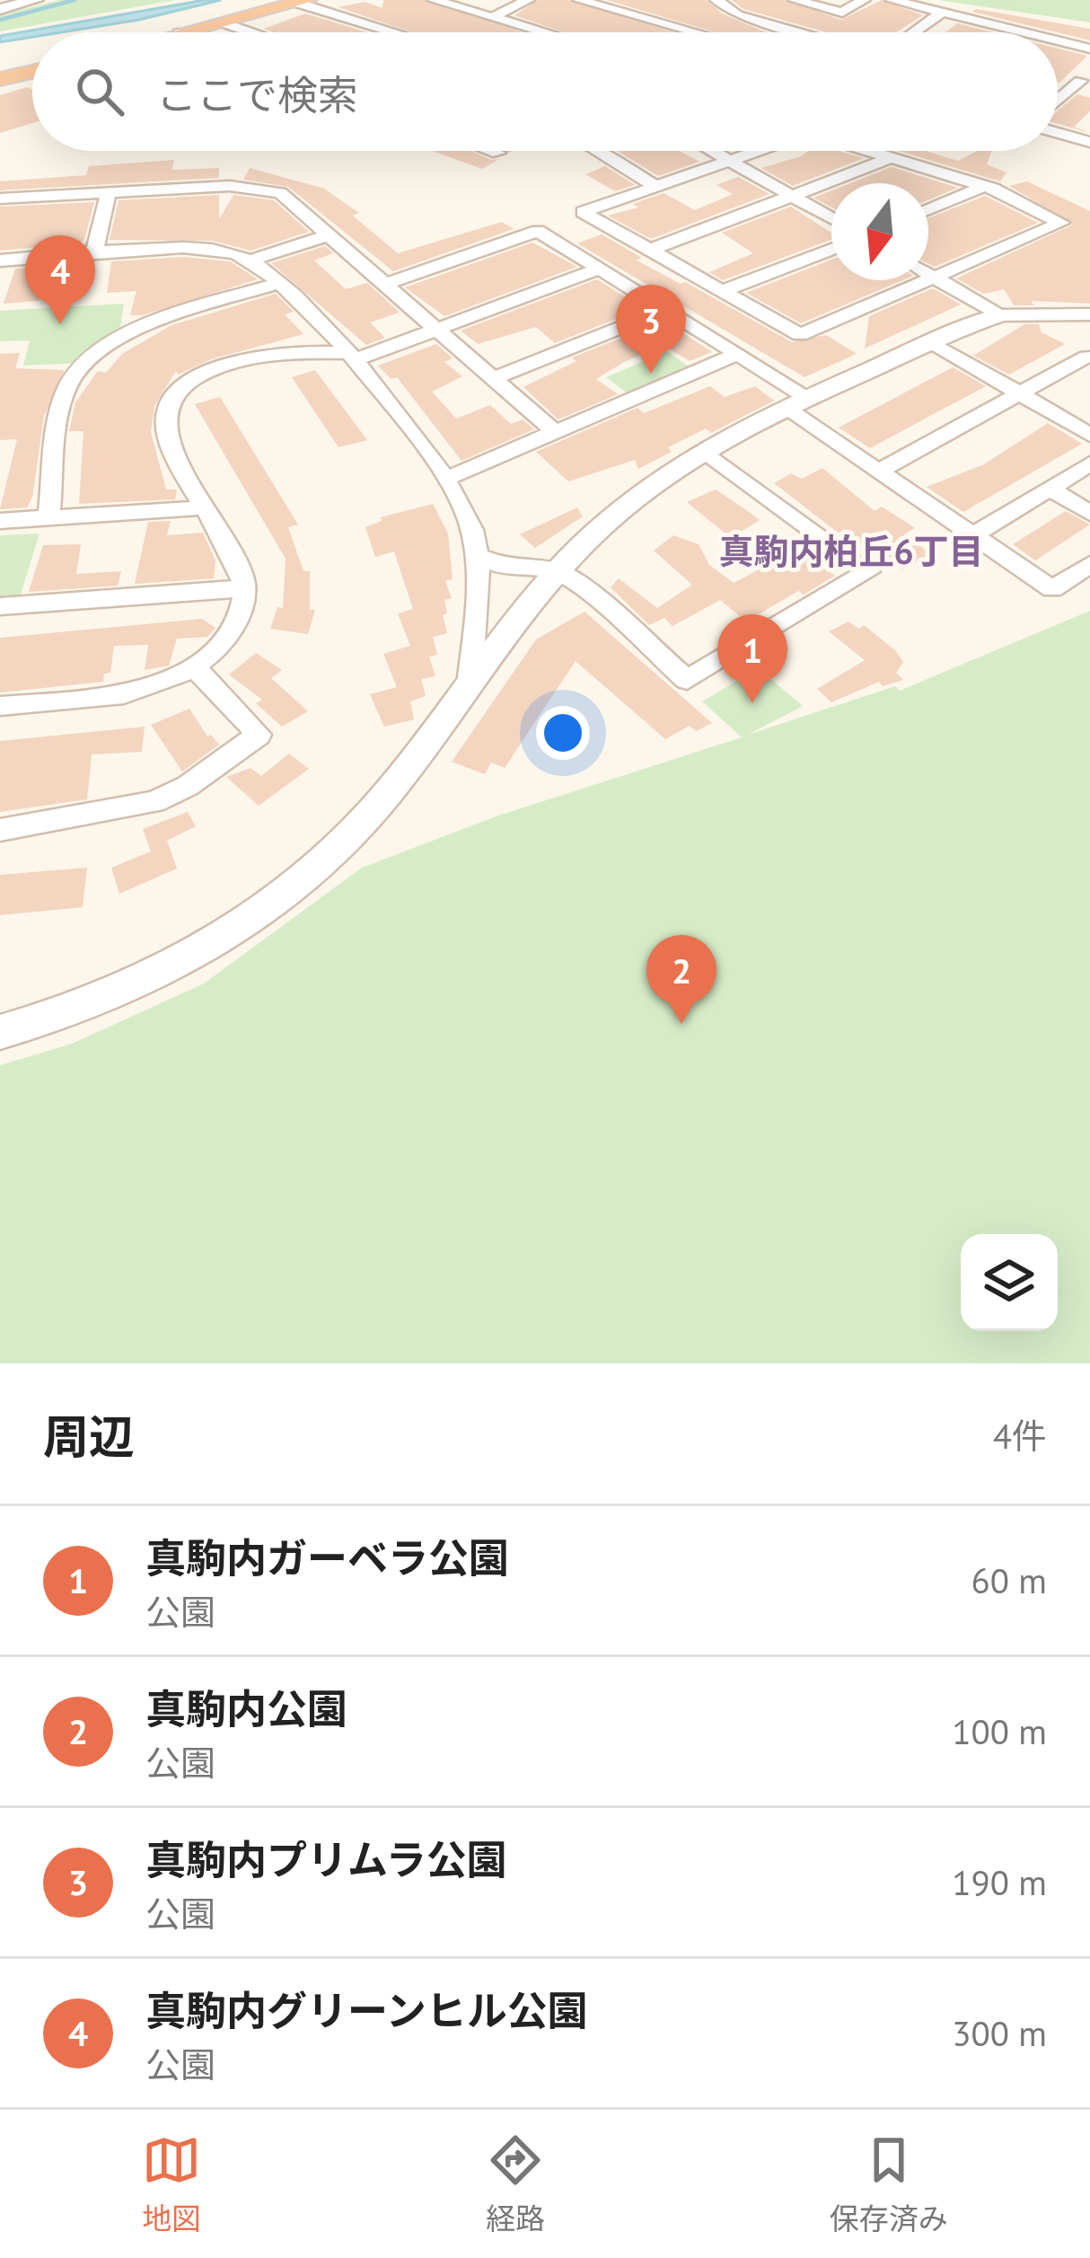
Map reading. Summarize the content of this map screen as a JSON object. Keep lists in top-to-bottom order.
{
  "districts": ["真駒内柏丘6丁目"],
  "north": "bottom",
  "page": {
    "search": "ここで検索",
    "pins": [
      "4",
      "3",
      "1",
      "2"
    ],
    "heading": ["周辺", "4件"],
    "list": [
      {
        "mark": "1",
        "name": "真駒内ガーベラ公園",
        "note": "公園",
        "value": "60 m"
      },
      {
        "mark": "2",
        "name": "真駒内公園",
        "note": "公園",
        "value": "100 m"
      },
      {
        "mark": "3",
        "name": "真駒内プリムラ公園",
        "note": "公園",
        "value": "190 m"
      },
      {
        "mark": "4",
        "name": "真駒内グリーンヒル公園",
        "note": "公園",
        "value": "300 m"
      }
    ],
    "nav": ["地図", "経路", "保存済み"]
  }
}
